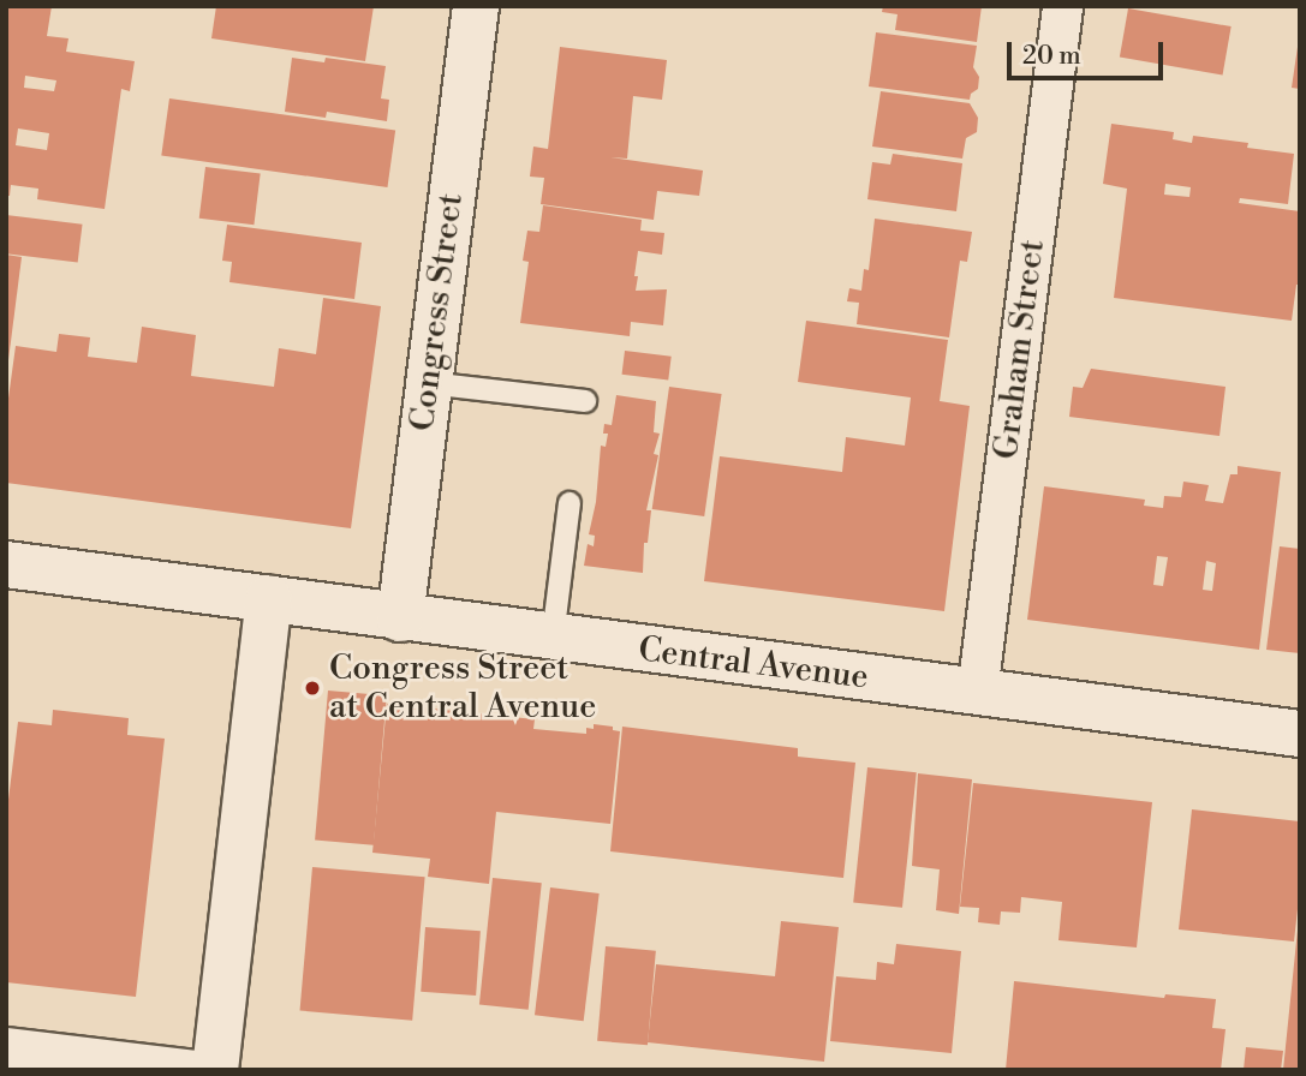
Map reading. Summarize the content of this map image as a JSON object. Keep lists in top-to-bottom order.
{
  "streets": {
    "main road": ["Congress Street", "Central Avenue"],
    "street": ["Graham Street"]
  },
  "crossings": [
    ["Congress Street", "Central Avenue"],
    ["Graham Street", "Central Avenue"]
  ],
  "places": ["Congress Street at Central Avenue"],
  "scale_bar": "20 m"
}
